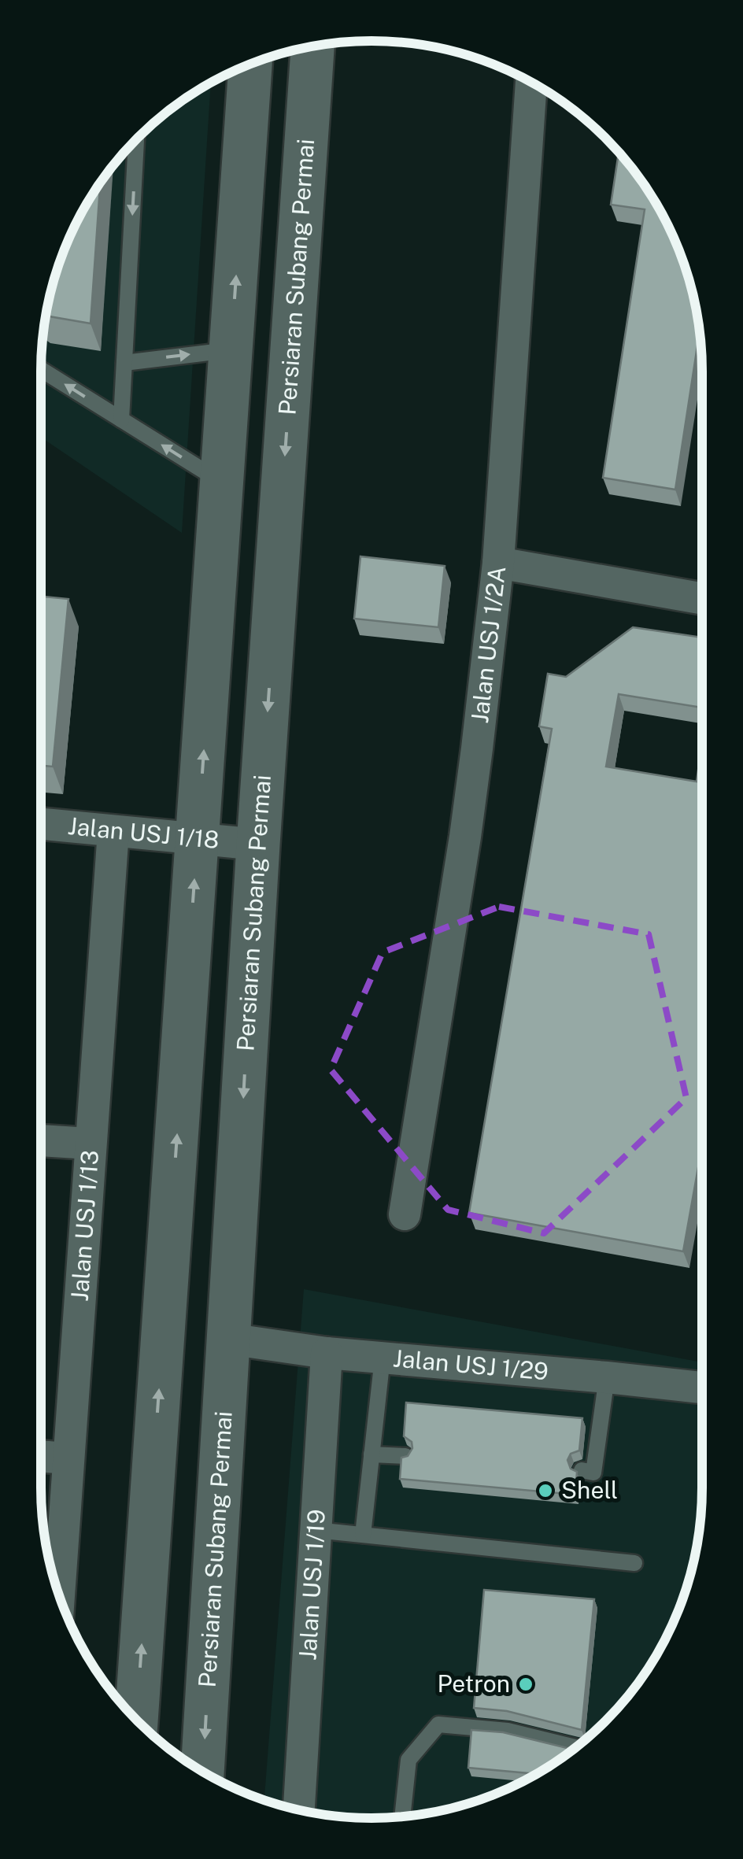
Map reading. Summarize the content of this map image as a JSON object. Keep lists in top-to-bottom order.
{
  "streets": {
    "main road": ["Persiaran Subang Permai"],
    "street": [
      "Jalan USJ 1/2A",
      "Jalan USJ 1/18",
      "Jalan USJ 1/13",
      "Jalan USJ 1/29",
      "Jalan USJ 1/19"
    ]
  },
  "crossings": [
    ["Persiaran Subang Permai", "Jalan USJ 1/18"],
    ["Persiaran Subang Permai", "Jalan USJ 1/29"],
    ["Jalan USJ 1/18", "Jalan USJ 1/13"],
    ["Jalan USJ 1/29", "Jalan USJ 1/19"]
  ],
  "places": ["Shell", "Petron"]
}
